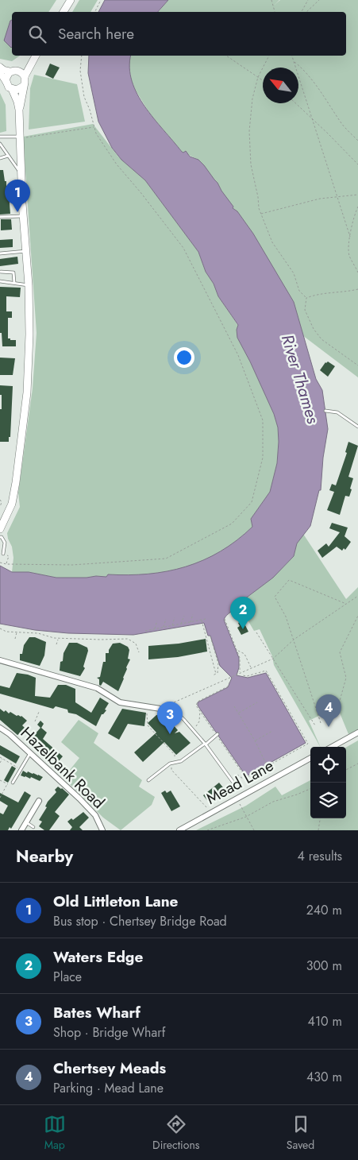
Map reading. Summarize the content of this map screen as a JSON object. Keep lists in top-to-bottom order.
{
  "streets": {
    "street": ["Hazelbank Road", "Mead Lane"]
  },
  "water": ["River Thames"],
  "north": "top left",
  "page": {
    "search": "Search here",
    "pins": [
      "1",
      "2",
      "4",
      "3"
    ],
    "heading": ["Nearby", "4 results"],
    "list": [
      {
        "mark": "1",
        "name": "Old Littleton Lane",
        "note": "Bus stop · Chertsey Bridge Road",
        "value": "240 m"
      },
      {
        "mark": "2",
        "name": "Waters Edge",
        "note": "Place",
        "value": "300 m"
      },
      {
        "mark": "3",
        "name": "Bates Wharf",
        "note": "Shop · Bridge Wharf",
        "value": "410 m"
      },
      {
        "mark": "4",
        "name": "Chertsey Meads",
        "note": "Parking · Mead Lane",
        "value": "430 m"
      }
    ],
    "nav": ["Map", "Directions", "Saved"]
  }
}
